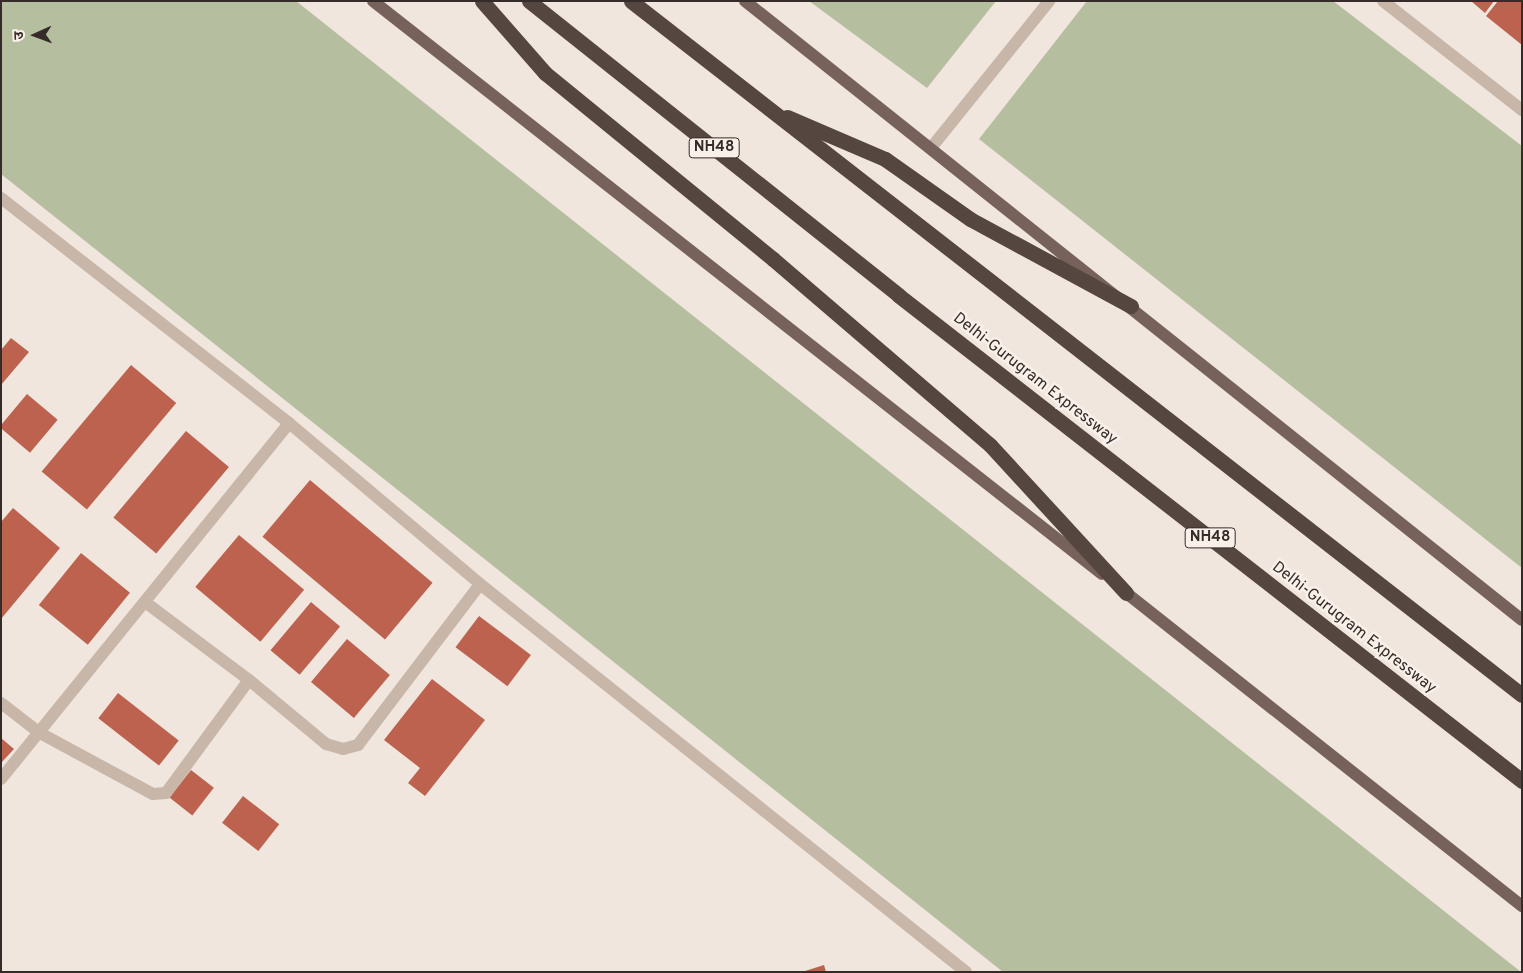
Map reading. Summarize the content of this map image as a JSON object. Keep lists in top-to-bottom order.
{
  "streets": {
    "highway": ["NH48", "Delhi-Gurugram Expressway"]
  },
  "north": "left"
}
